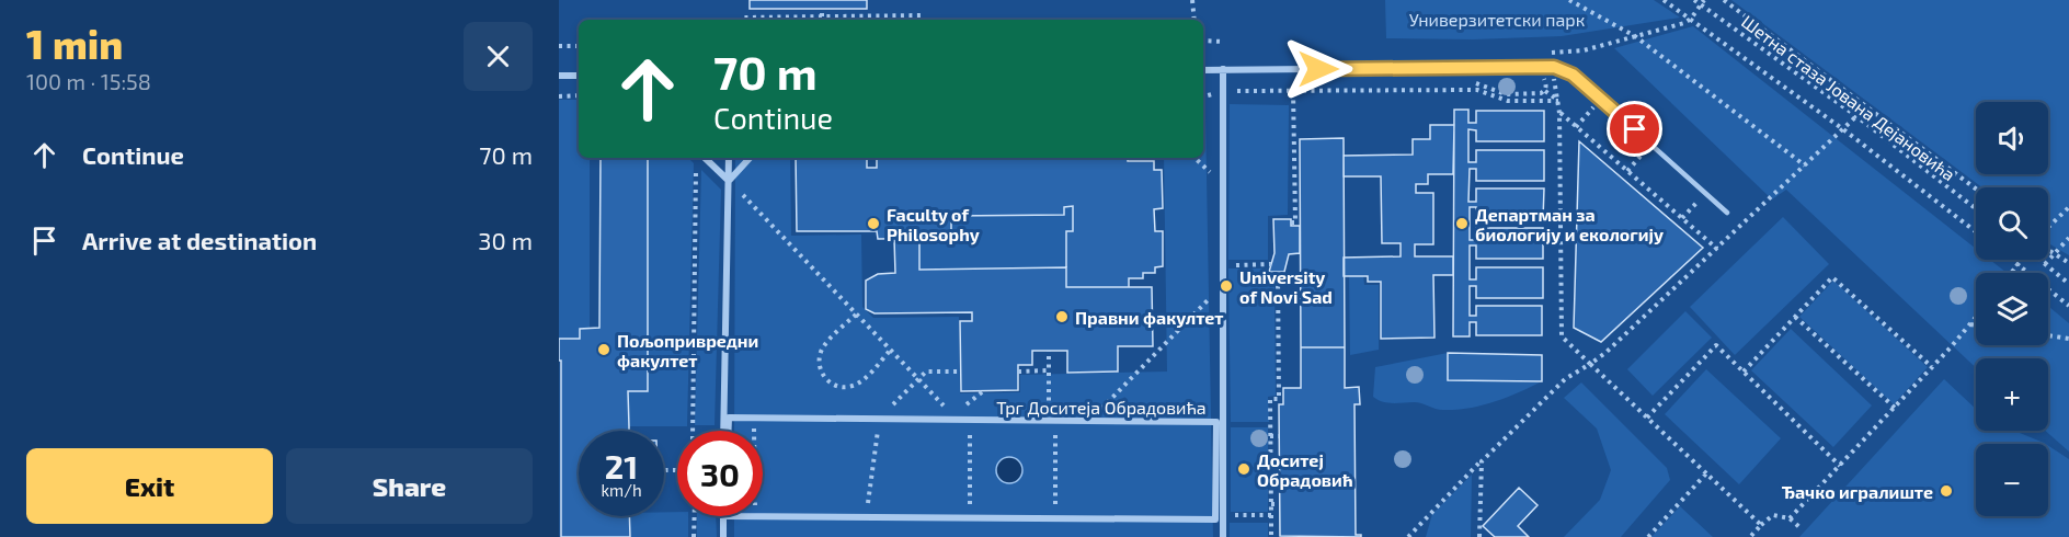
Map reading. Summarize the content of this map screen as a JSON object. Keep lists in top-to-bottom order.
{
  "streets": {
    "street": ["Трг Доситеја Обрадовића"],
    "path": ["Шетна стаза Јована Дејановића"]
  },
  "parks": ["Универзитетски парк"],
  "places": [
    "Faculty of Philosophy",
    "Департман за биологију и екологију",
    "University of Novi Sad",
    "Правни факултет",
    "Пољопривредни факултет",
    "Доситеј Обрадовић",
    "Ђачко игралиште"
  ],
  "page": {
    "heading": ["1 min", "100 m · 15:58"],
    "turn": ["70 m", "Continue"],
    "map_buttons": ["+", "−"],
    "list": [
      {
        "name": "Continue",
        "value": "70 m"
      },
      {
        "name": "Arrive at destination",
        "value": "30 m"
      }
    ],
    "speed": "21 km/h",
    "limit": "30",
    "buttons": ["Exit", "Share"]
  }
}
